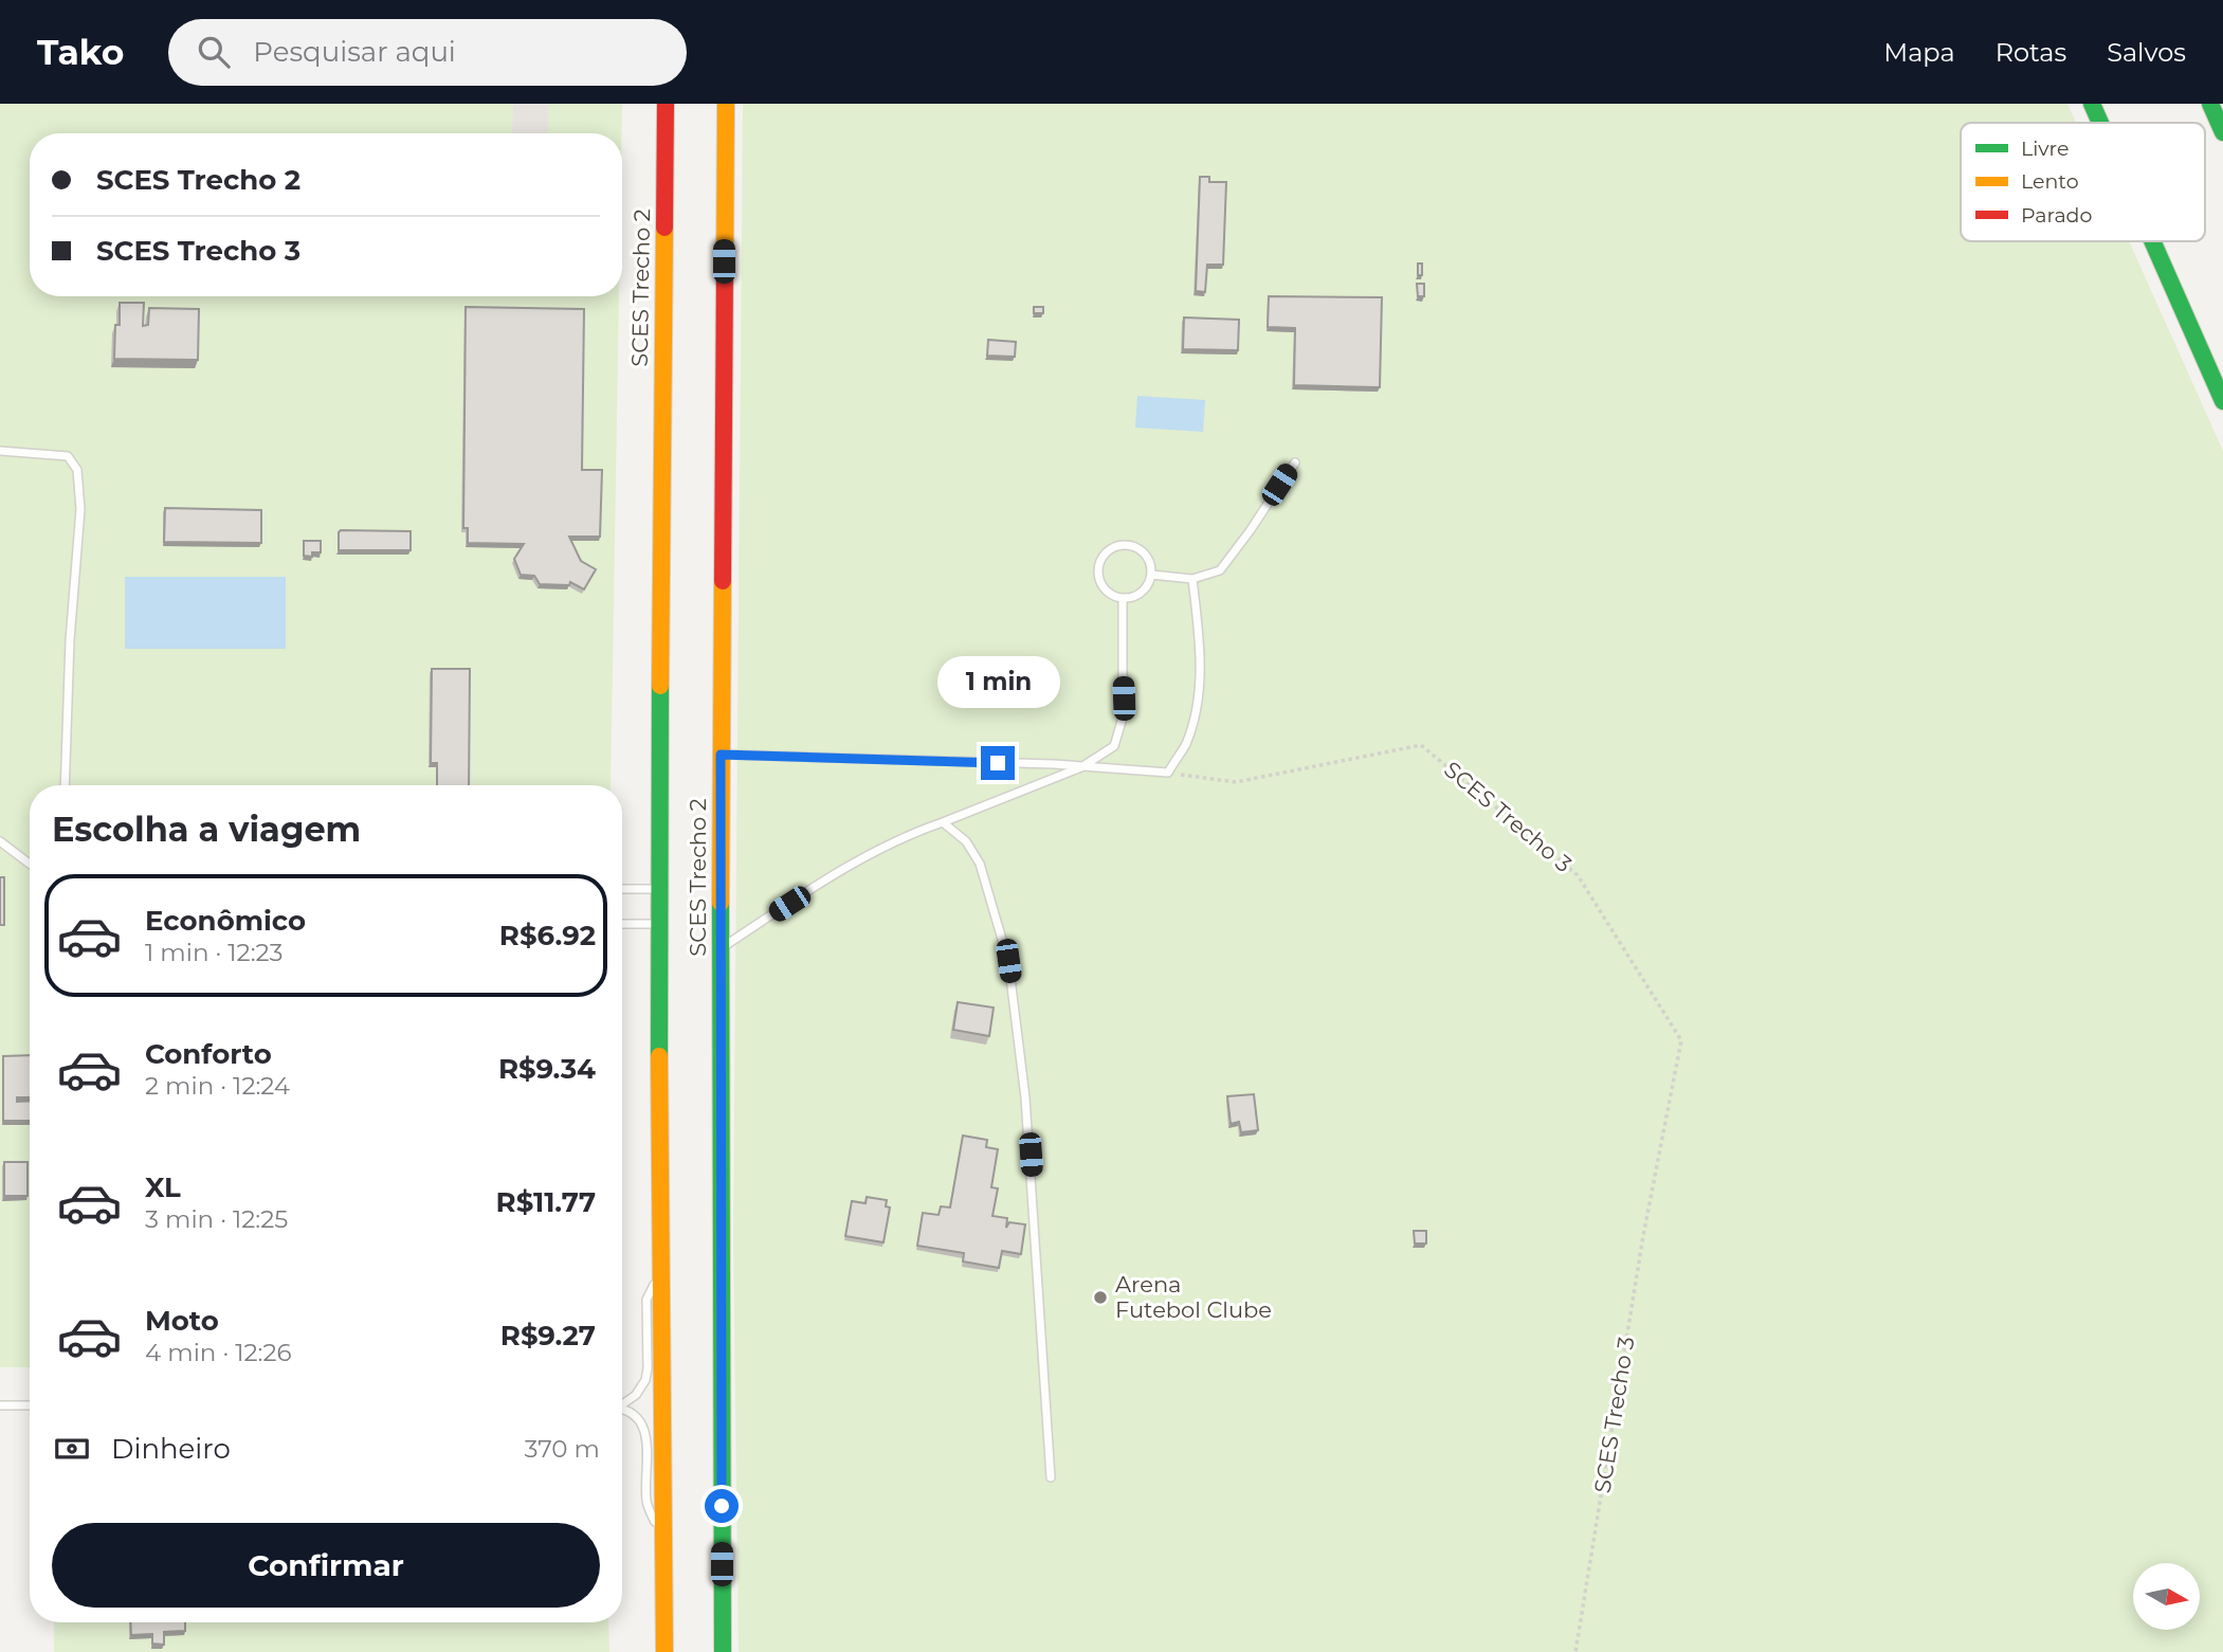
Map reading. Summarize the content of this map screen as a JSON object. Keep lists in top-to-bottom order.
{
  "streets": {
    "main road": ["SCES Trecho 2"],
    "path": ["SCES Trecho 3"]
  },
  "places": ["Arena Futebol Clube"],
  "legend": ["Livre", "Lento", "Parado"],
  "north": "right",
  "page": {
    "header": "Tako",
    "search": "Pesquisar aqui",
    "nav": ["Mapa", "Rotas", "Salvos"],
    "banner": ["SCES Trecho 2", "SCES Trecho 3"],
    "bubble": "1 min",
    "heading": "Escolha a viagem",
    "list": [
      {
        "name": "Econômico",
        "note": "1 min · 12:23",
        "value": "R$6.92"
      },
      {
        "name": "Conforto",
        "note": "2 min · 12:24",
        "value": "R$9.34"
      },
      {
        "name": "XL",
        "note": "3 min · 12:25",
        "value": "R$11.77"
      },
      {
        "name": "Moto",
        "note": "4 min · 12:26",
        "value": "R$9.27"
      }
    ],
    "pay": ["Dinheiro", "370 m"],
    "buttons": "Confirmar"
  }
}
